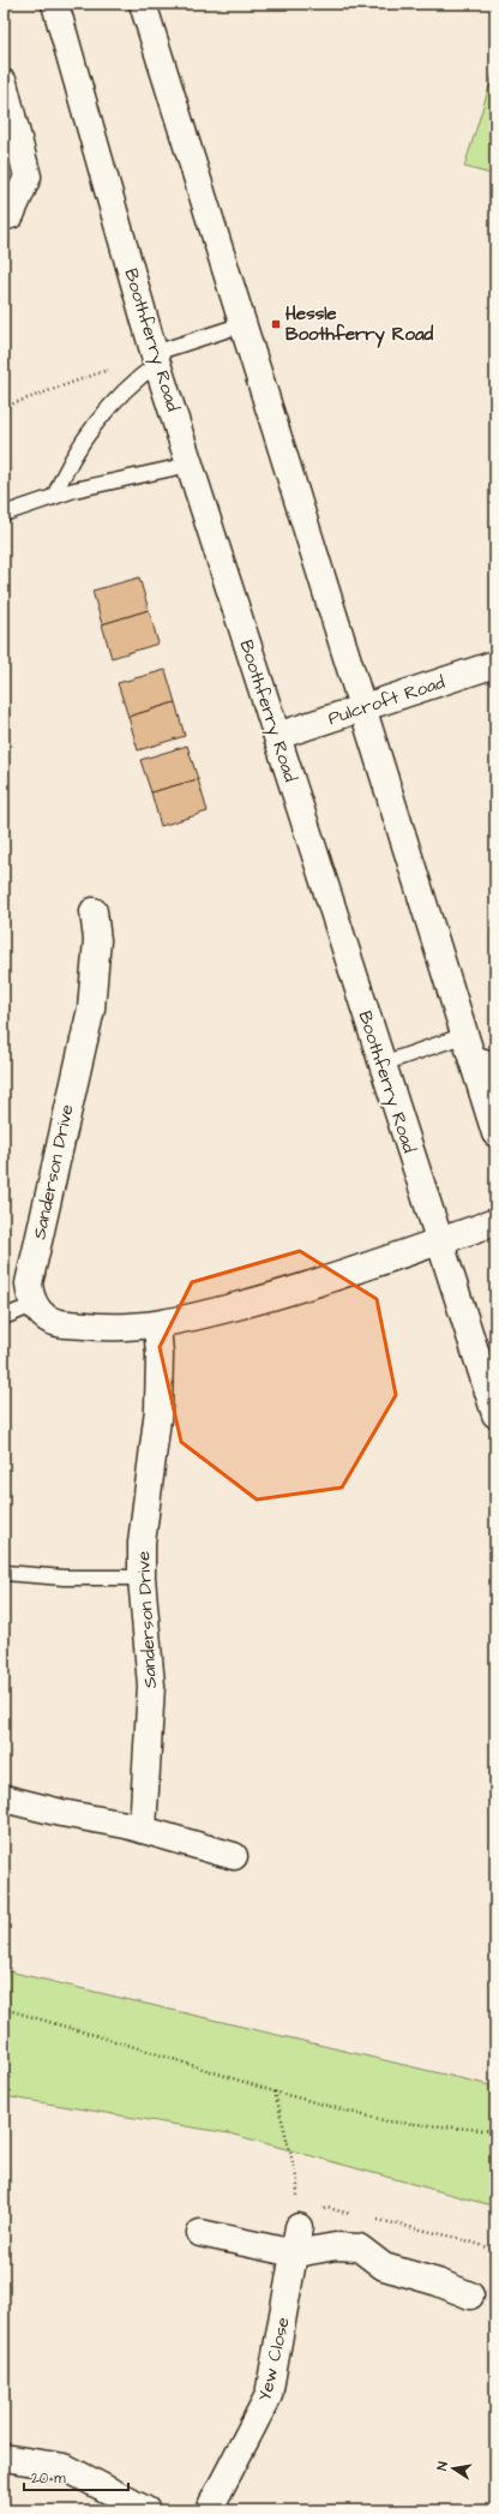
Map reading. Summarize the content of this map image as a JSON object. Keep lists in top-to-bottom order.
{
  "streets": {
    "street": [
      "Boothferry Road",
      "Pulcroft Road",
      "Sanderson Drive",
      "Yew Close"
    ]
  },
  "crossings": [
    ["Boothferry Road", "Pulcroft Road"]
  ],
  "places": {
    "transit": ["Hessle Boothferry Road"]
  },
  "scale_bar": "20 m",
  "north": "left"
}
